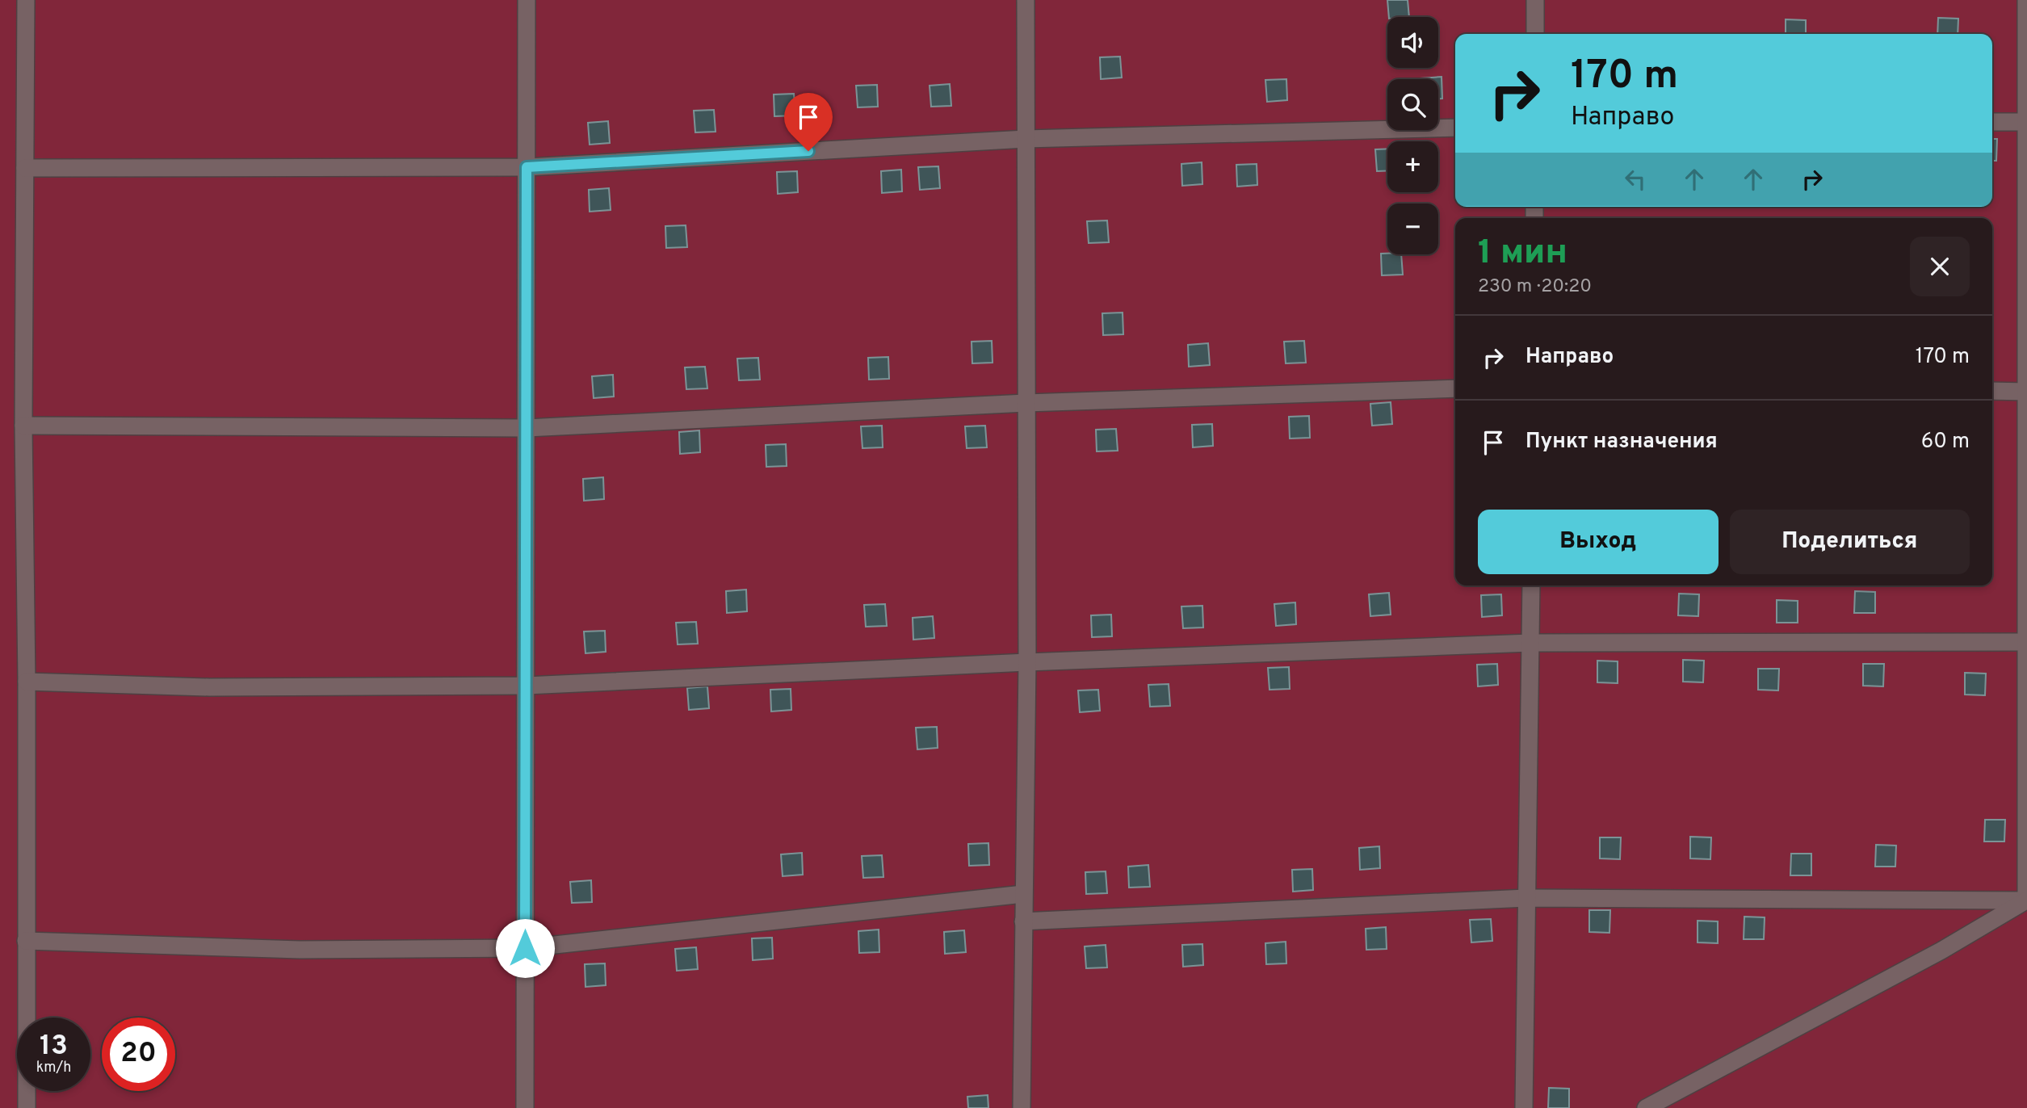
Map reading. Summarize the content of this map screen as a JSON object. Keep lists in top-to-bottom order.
{
  "page": {
    "map_buttons": ["+", "−"],
    "turn": ["170 m", "Направо"],
    "heading": ["1 мин", "230 m · 20:20"],
    "list": [
      {
        "name": "Направо",
        "value": "170 m"
      },
      {
        "name": "Пункт назначения",
        "value": "60 m"
      }
    ],
    "buttons": ["Выход", "Поделиться"],
    "speed": "13 km/h",
    "limit": "20"
  }
}
